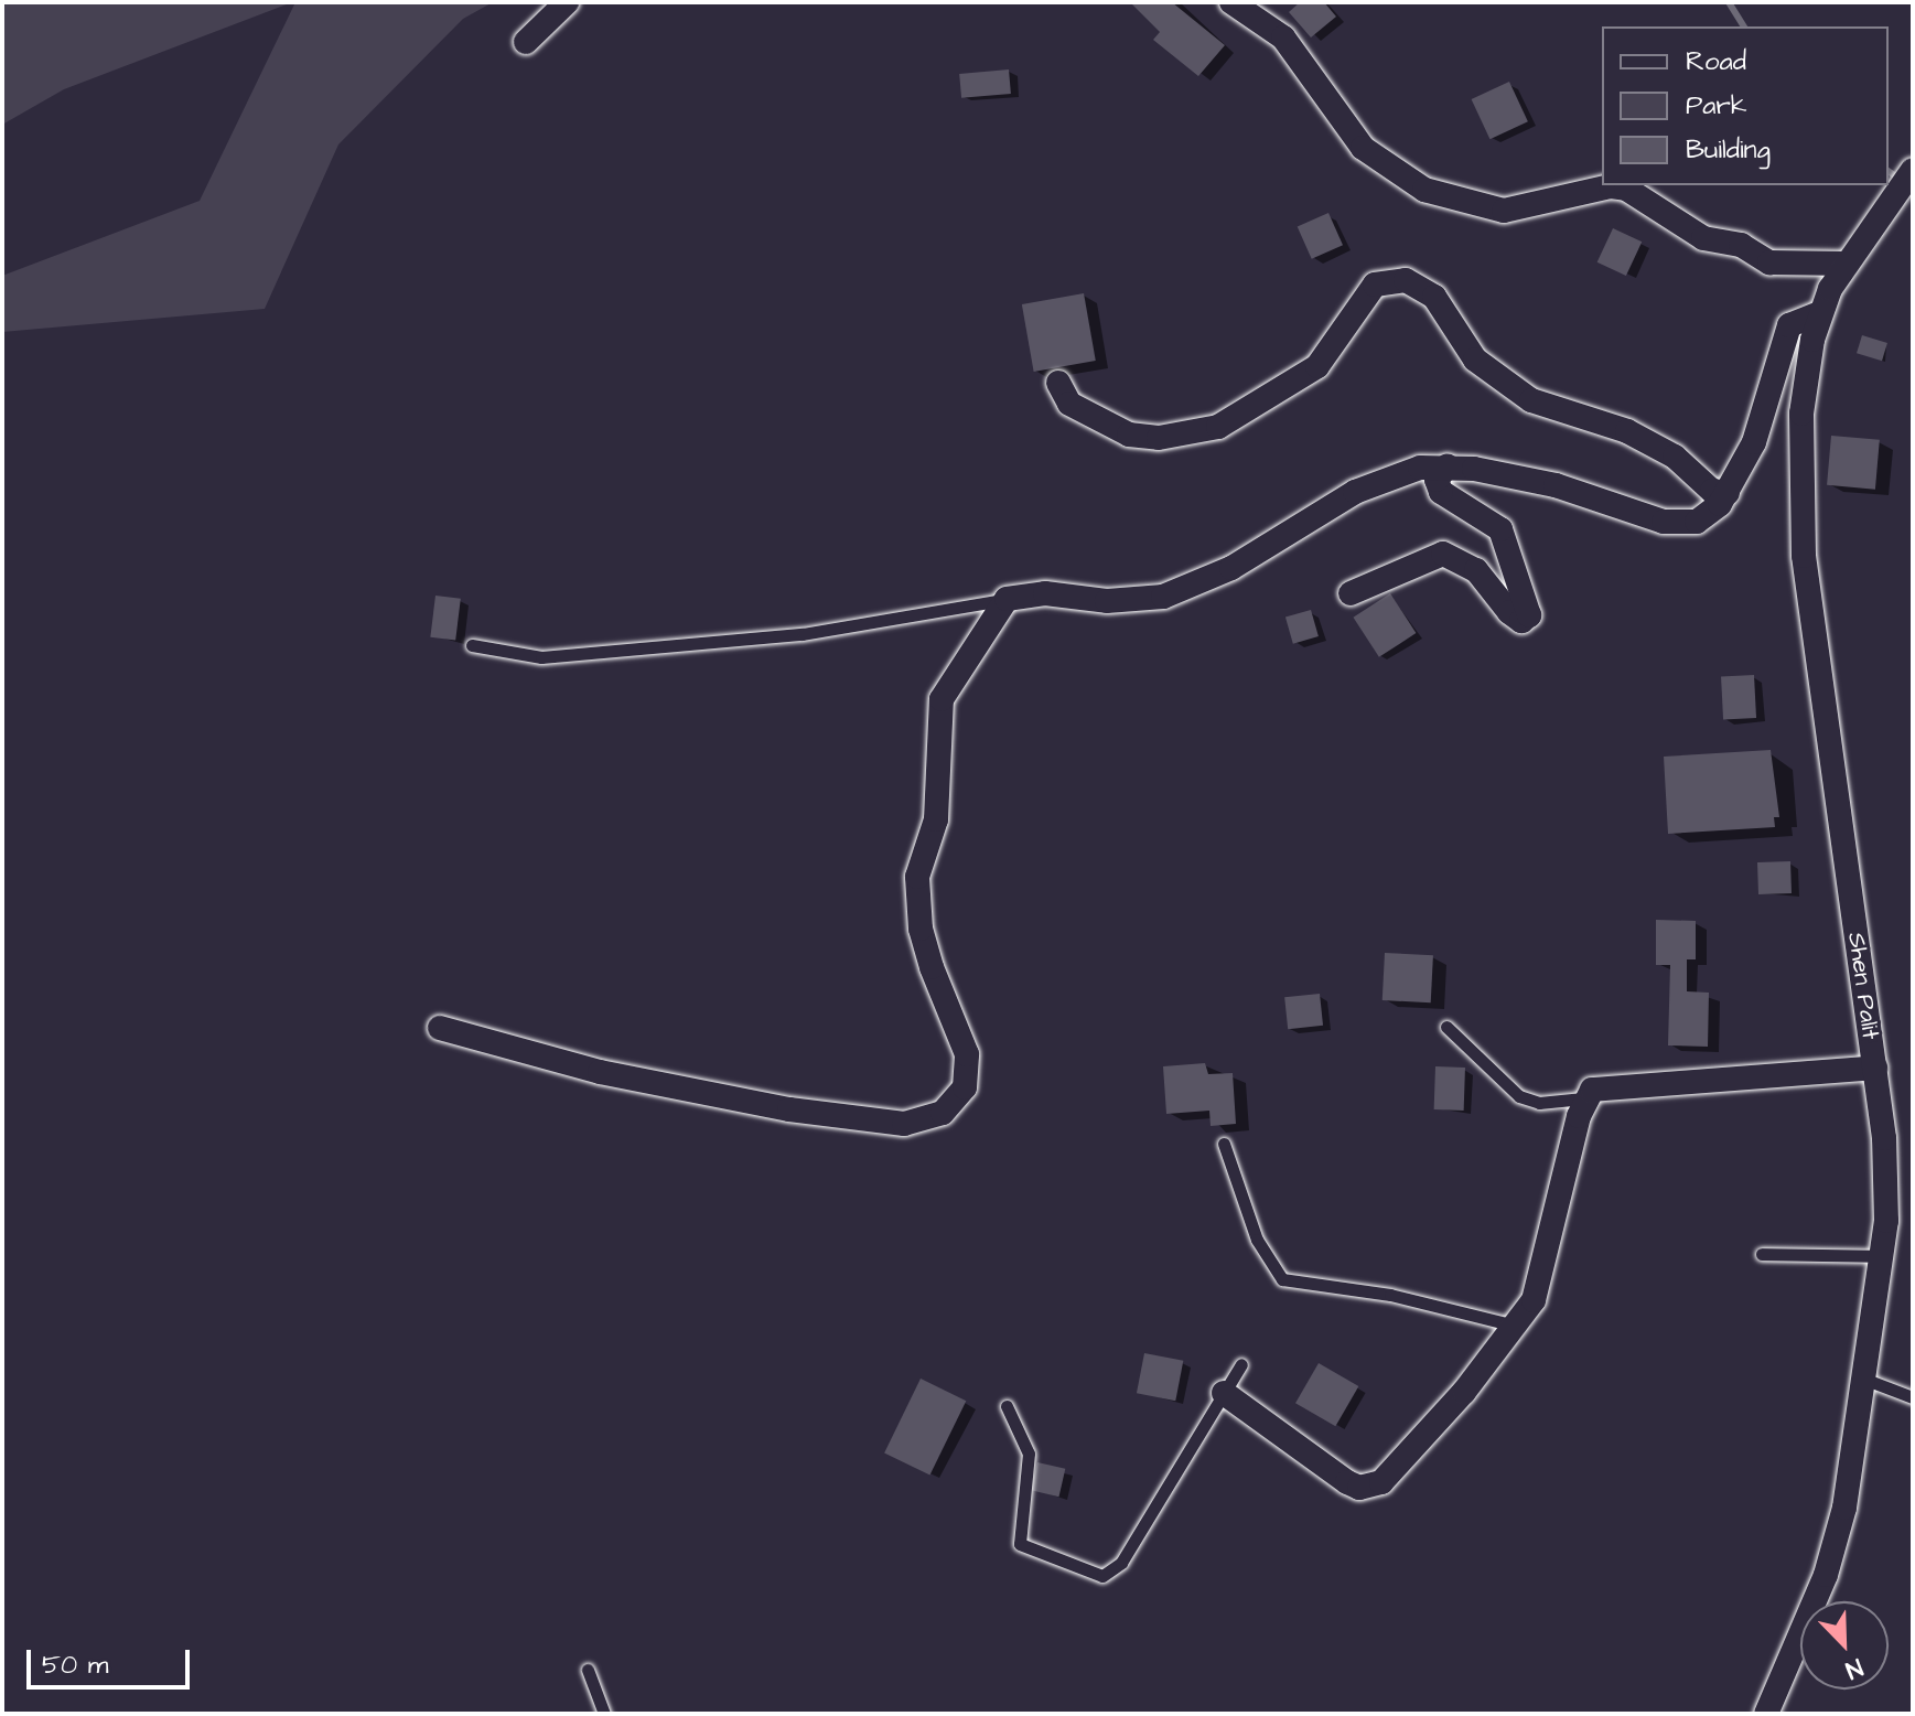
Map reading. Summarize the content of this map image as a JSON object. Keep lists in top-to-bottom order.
{
  "streets": {
    "street": ["Shen Palit"]
  },
  "legend": ["Road", "Park", "Building"],
  "scale_bar": "50 m",
  "north": "bottom right"
}
